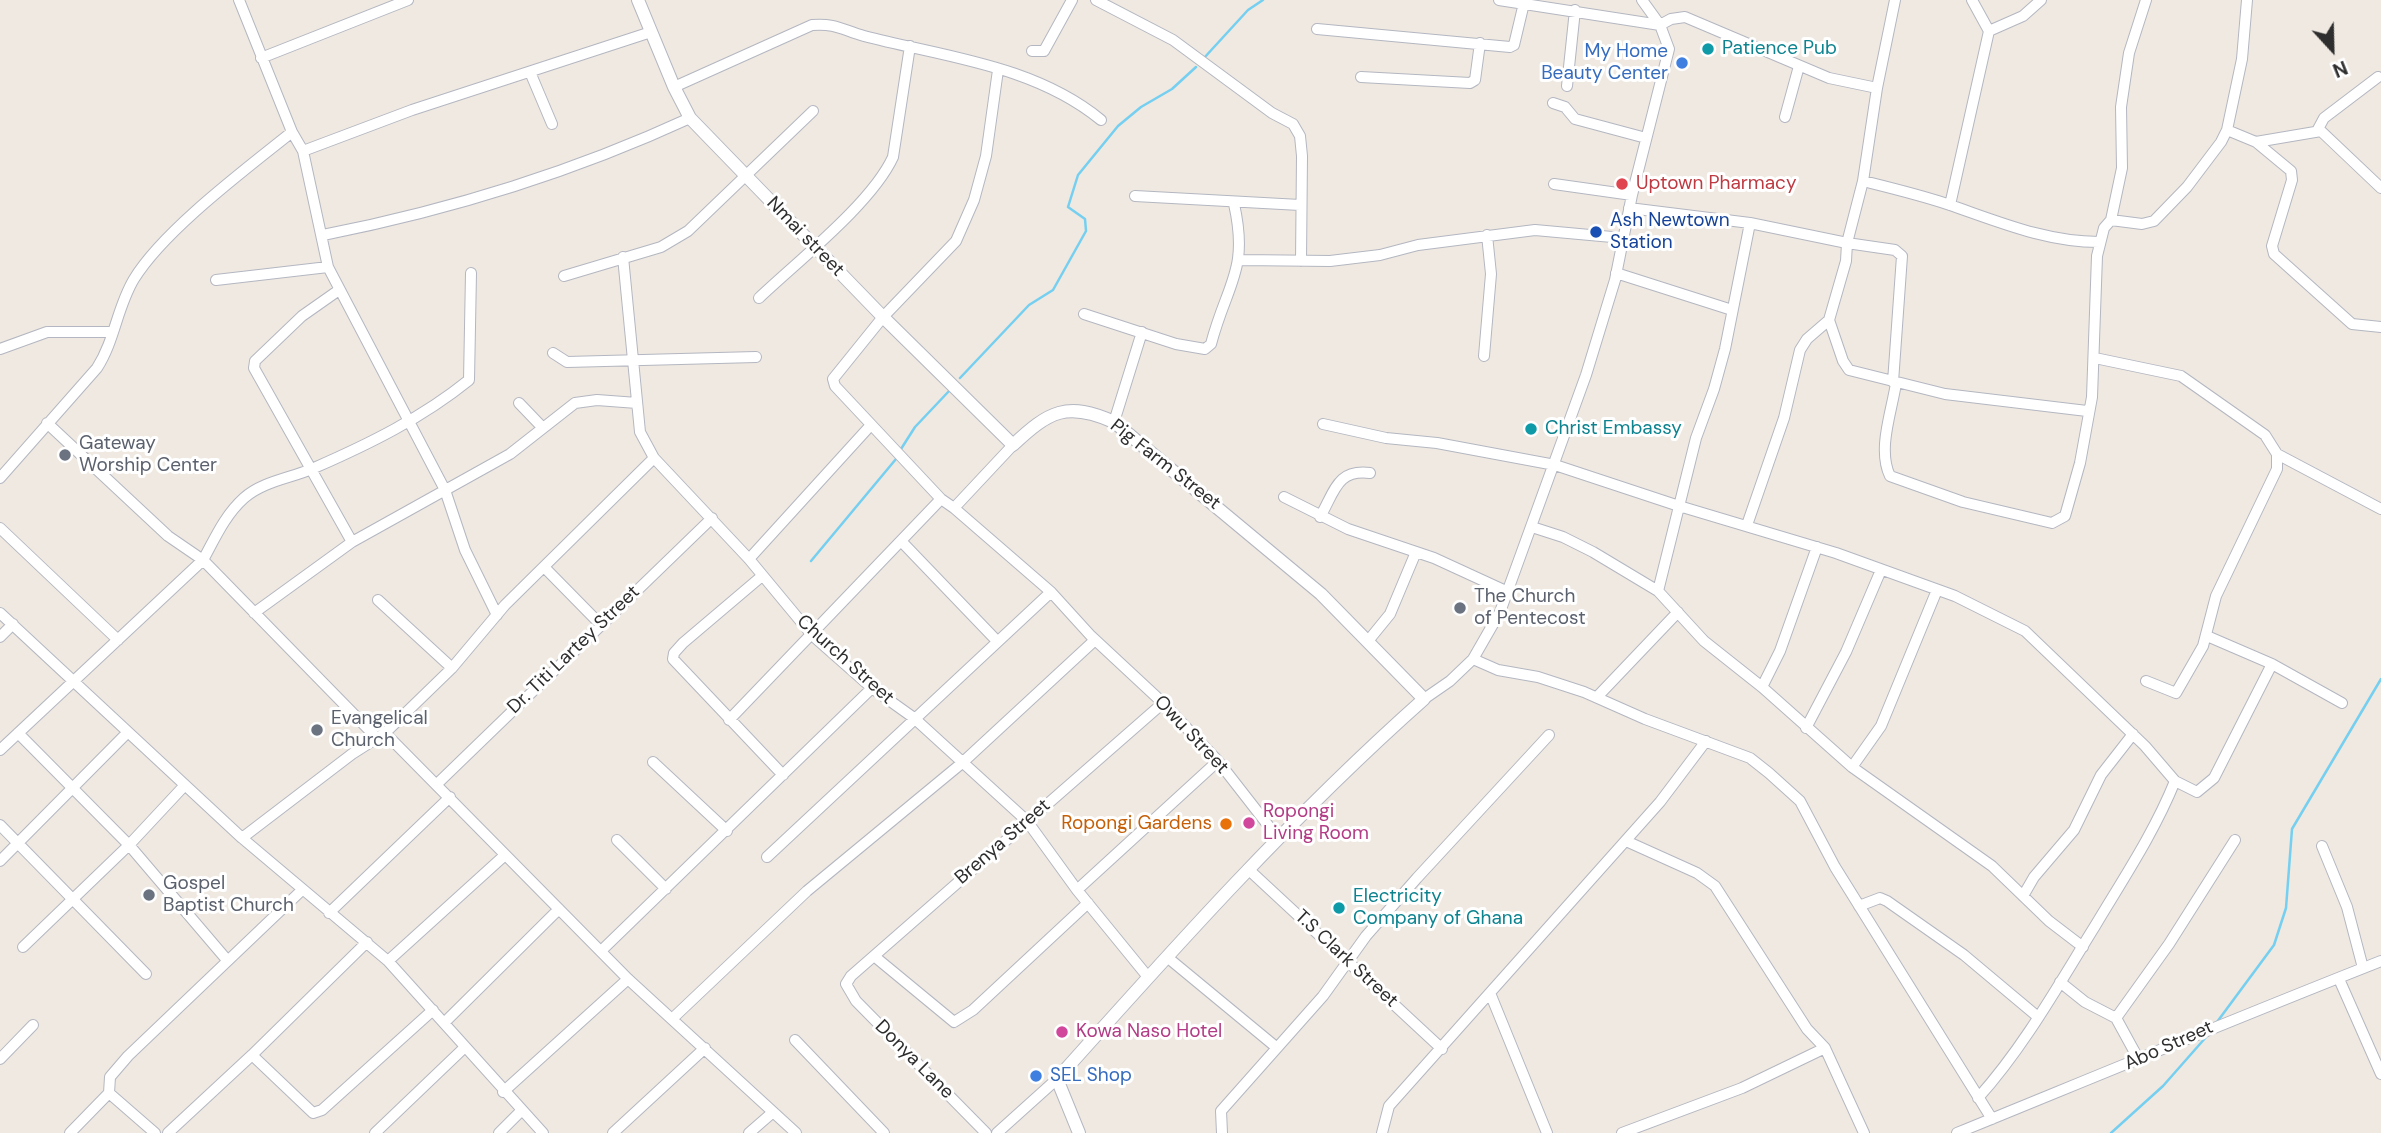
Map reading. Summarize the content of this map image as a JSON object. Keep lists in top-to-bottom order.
{
  "streets": {
    "street": [
      "Nmai street",
      "Pig Farm Street",
      "Dr. Titi Lartey Street",
      "Church Street",
      "Owu Street",
      "Brenya Street",
      "T.S Clark Street",
      "Abo Street",
      "Donya Lane"
    ]
  },
  "crossings": [
    ["Nmai street", "Pig Farm Street"],
    ["Dr. Titi Lartey Street", "Church Street"],
    ["Church Street", "Brenya Street"],
    ["Owu Street", "Brenya Street"],
    ["Brenya Street", "Donya Lane"]
  ],
  "places": [
    "Patience Pub",
    "My Home Beauty Center",
    "Uptown Pharmacy",
    "Ash Newtown Station",
    "Christ Embassy",
    "Gateway Worship Center",
    "The Church of Pentecost",
    "Evangelical Church",
    "Ropongi Living Room",
    "Ropongi Gardens",
    "Gospel Baptist Church",
    "Electricity Company of Ghana",
    "Kowa Naso Hotel",
    "SEL Shop"
  ],
  "north": "bottom"
}
